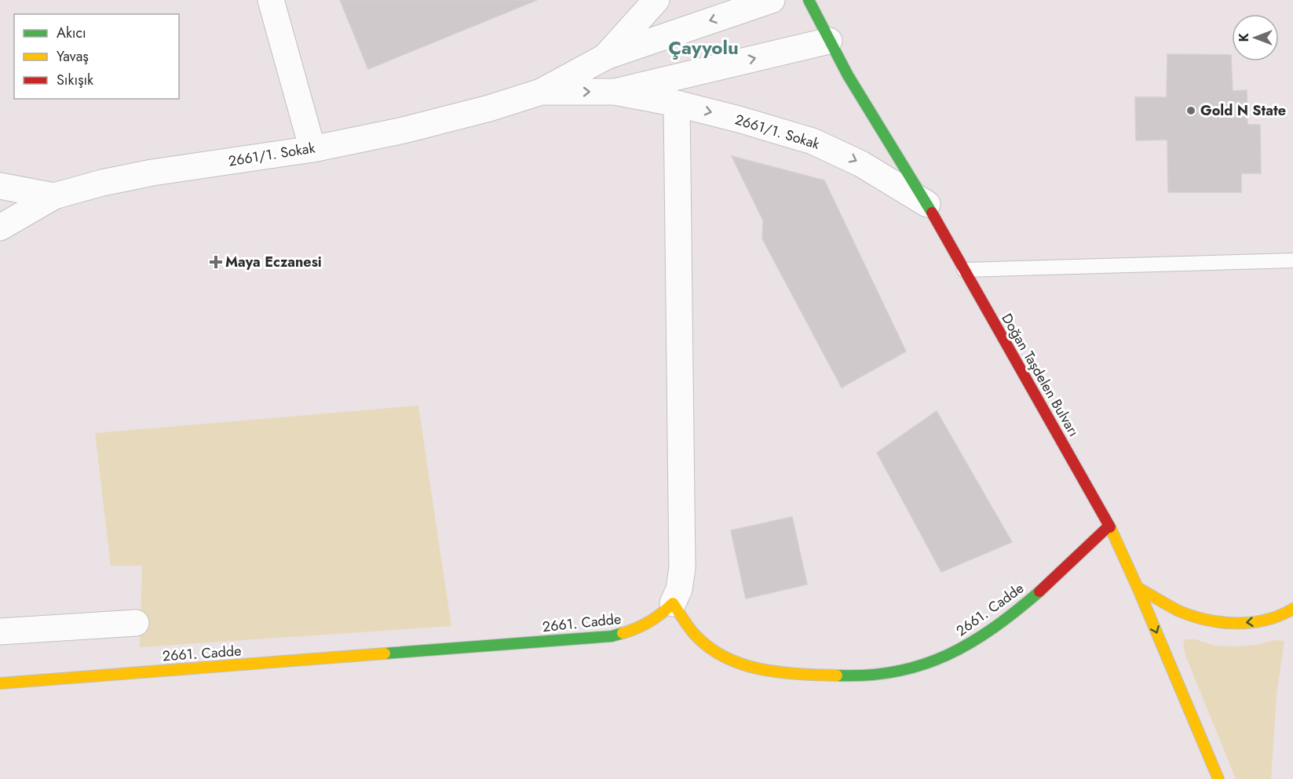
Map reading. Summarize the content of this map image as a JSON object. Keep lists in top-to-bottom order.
{
  "streets": {
    "street": ["2661/1. Sokak", "Doğan Taşdelen Bulvarı", "2661. Cadde"]
  },
  "crossings": [
    ["2661/1. Sokak", "Doğan Taşdelen Bulvarı"],
    ["Doğan Taşdelen Bulvarı", "2661. Cadde"]
  ],
  "districts": ["Çayyolu"],
  "places": {
    "other": ["Gold N State"],
    "health": ["Maya Eczanesi"]
  },
  "legend": ["Akıcı", "Yavaş", "Sıkışık"],
  "north": "left"
}
